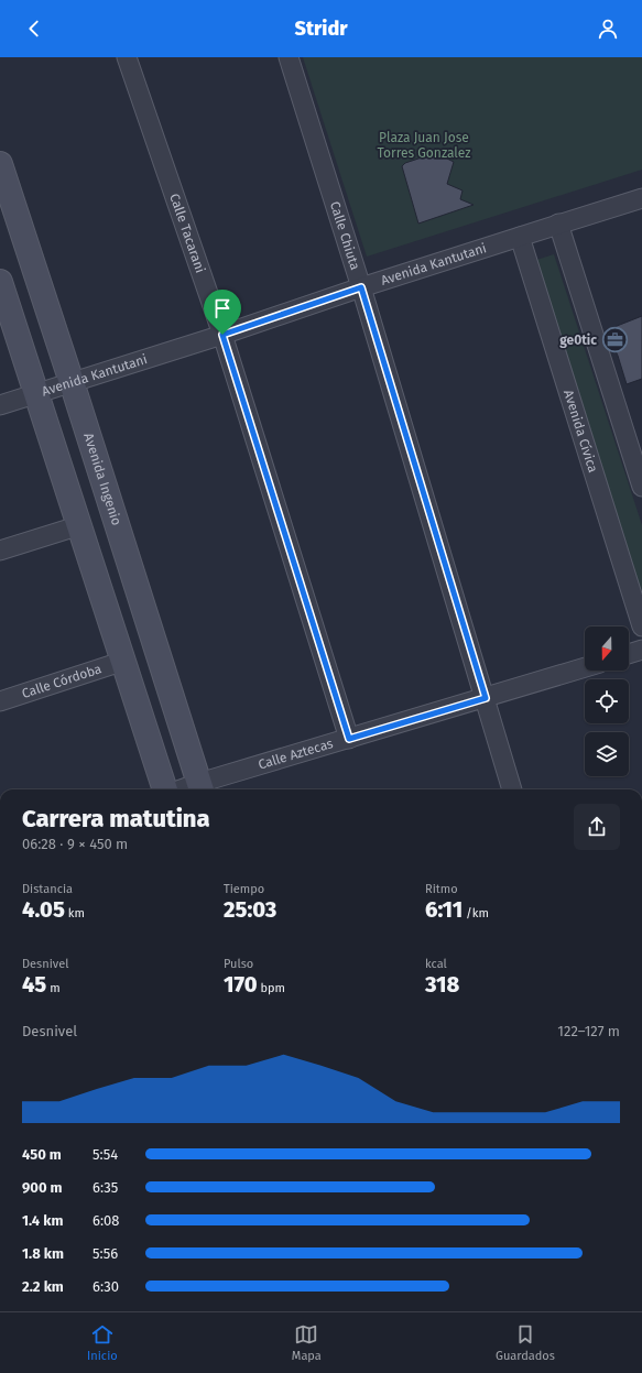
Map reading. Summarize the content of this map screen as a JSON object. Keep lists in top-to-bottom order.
{
  "streets": {
    "street": [
      "Calle Tacarani",
      "Calle Chiuta",
      "Avenida Kantutani",
      "Avenida Cívica",
      "Avenida Ingenio",
      "Calle Córdoba",
      "Calle Aztecas"
    ]
  },
  "crossings": [
    ["Calle Tacarani", "Avenida Kantutani"],
    ["Calle Tacarani", "Calle Aztecas"],
    ["Calle Chiuta", "Avenida Kantutani"],
    ["Calle Chiuta", "Calle Aztecas"],
    ["Avenida Kantutani", "Avenida Cívica"],
    ["Avenida Kantutani", "Avenida Ingenio"],
    ["Avenida Ingenio", "Calle Aztecas"]
  ],
  "parks": ["Plaza Juan Jose Torres Gonzalez"],
  "places": {
    "office": ["ge0tic"]
  },
  "north": "bottom",
  "page": {
    "header": "Stridr",
    "heading": ["Carrera matutina", "06:28 · 9 × 450 m"],
    "stats": [
      ["Distancia", "4.05 km"],
      ["Tiempo", "25:03"],
      ["Ritmo", "6:11 /km"],
      ["Desnivel", "45 m"],
      ["Pulso", "170 bpm"],
      ["kcal", "318"]
    ],
    "chart": ["Desnivel", "122–127 m"],
    "list": [
      {
        "name": "450 m",
        "note": "5:54"
      },
      {
        "name": "900 m",
        "note": "6:35"
      },
      {
        "name": "1.4 km",
        "note": "6:08"
      },
      {
        "name": "1.8 km",
        "note": "5:56"
      },
      {
        "name": "2.2 km",
        "note": "6:30"
      }
    ],
    "tabs": ["Inicio", "Mapa", "Guardados"]
  }
}
